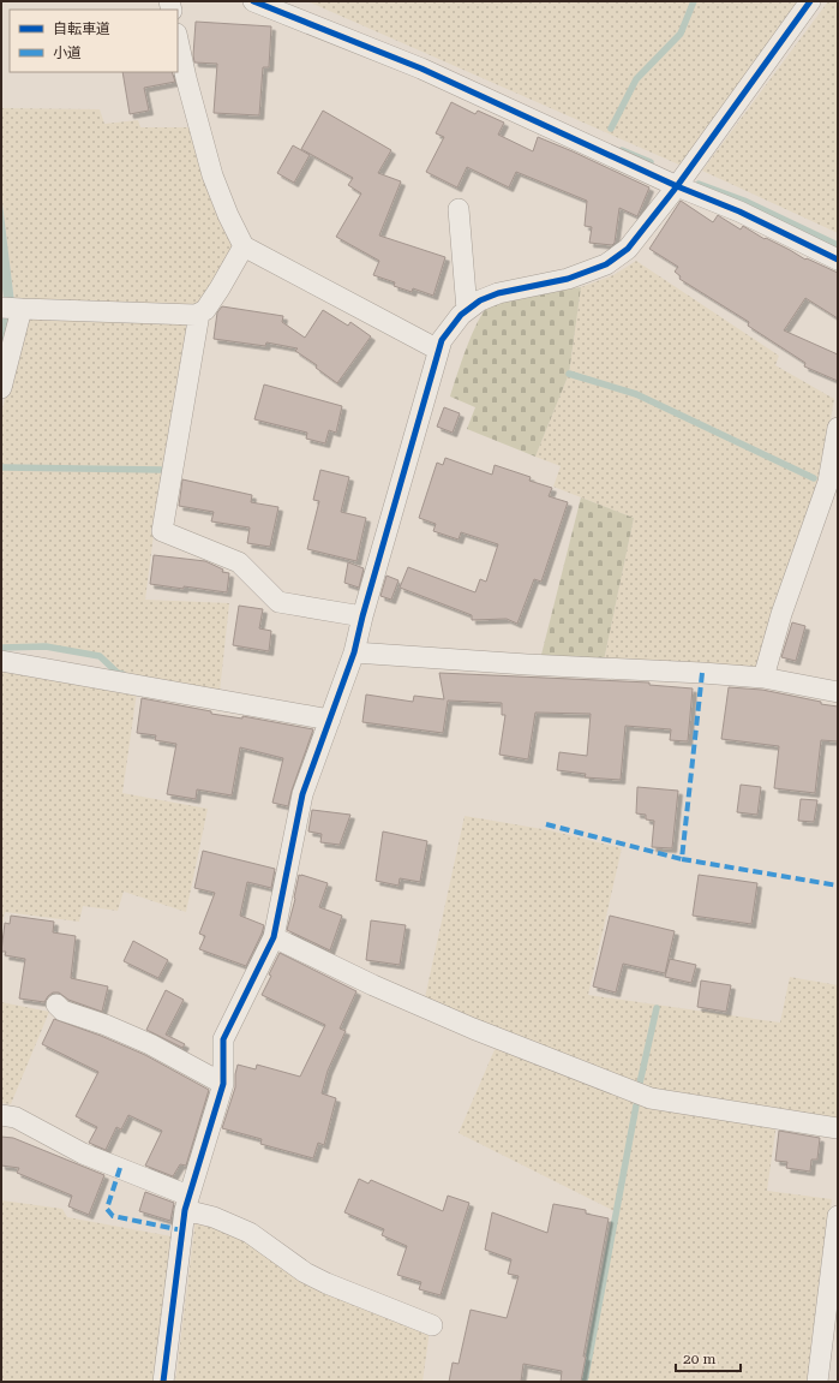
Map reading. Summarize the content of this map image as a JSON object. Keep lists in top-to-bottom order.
{
  "legend": ["自転車道", "小道"],
  "scale_bar": "20 m"
}
